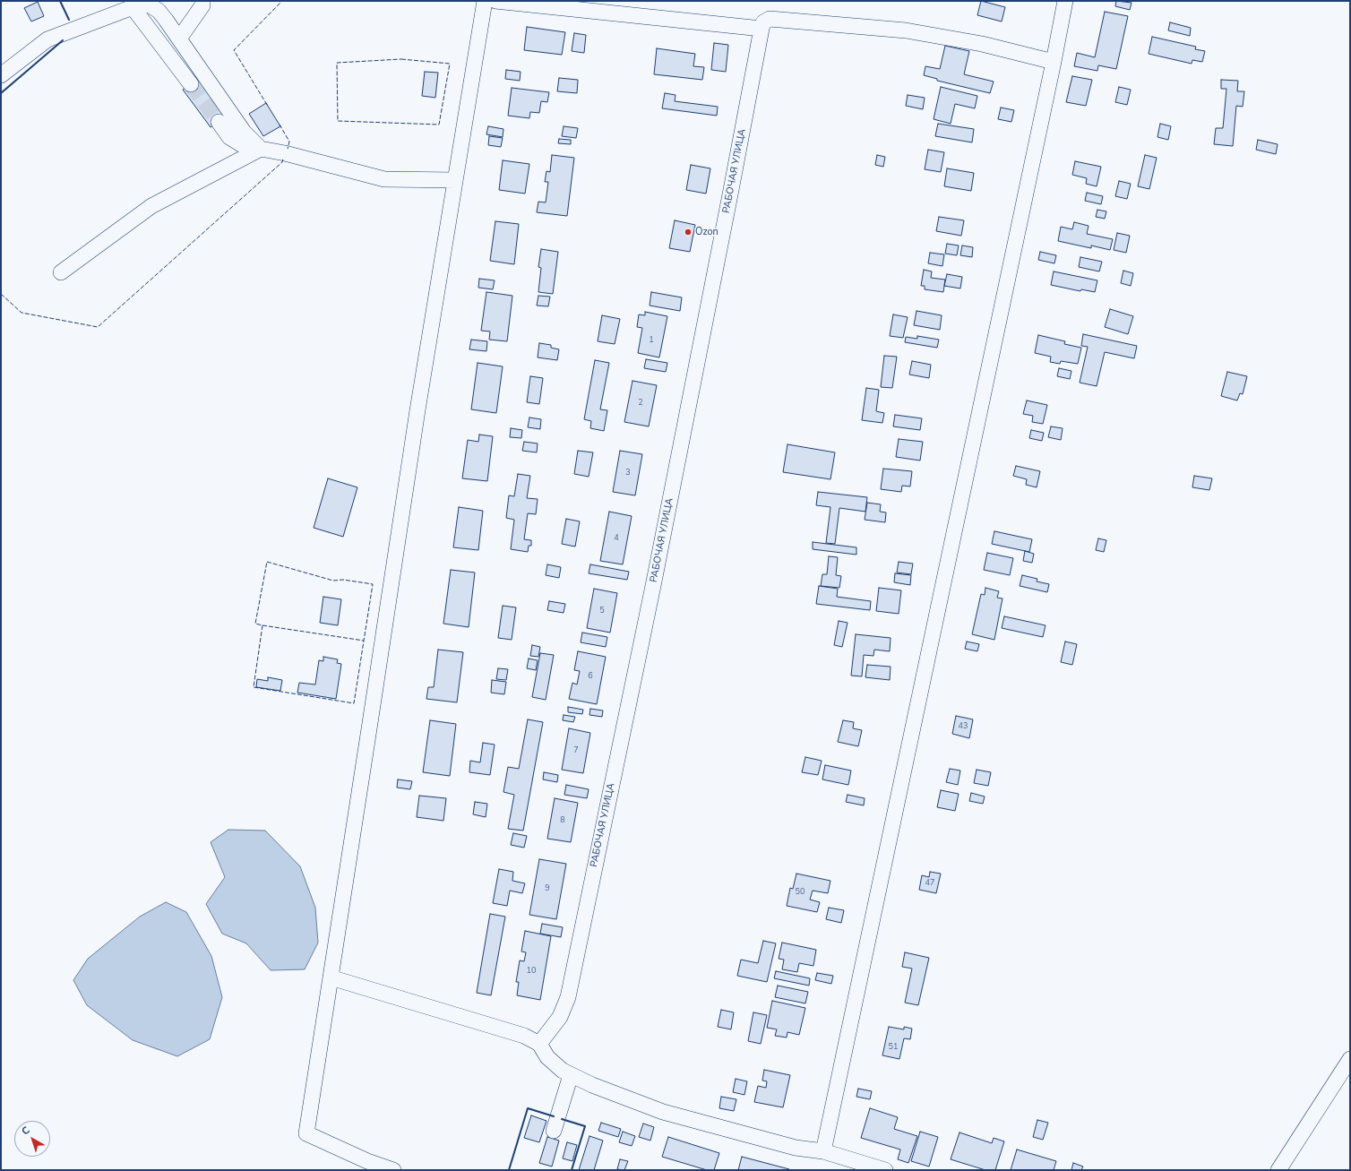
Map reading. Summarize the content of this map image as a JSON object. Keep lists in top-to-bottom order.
{
  "streets": {
    "street": ["РАБОЧАЯ УЛИЦА"]
  },
  "places": ["Ozon"],
  "house_numbers": [
    "1",
    "2",
    "3",
    "4",
    "5",
    "6",
    "43",
    "7",
    "8",
    "47",
    "9",
    "50",
    "10",
    "51"
  ],
  "north": "top left"
}
